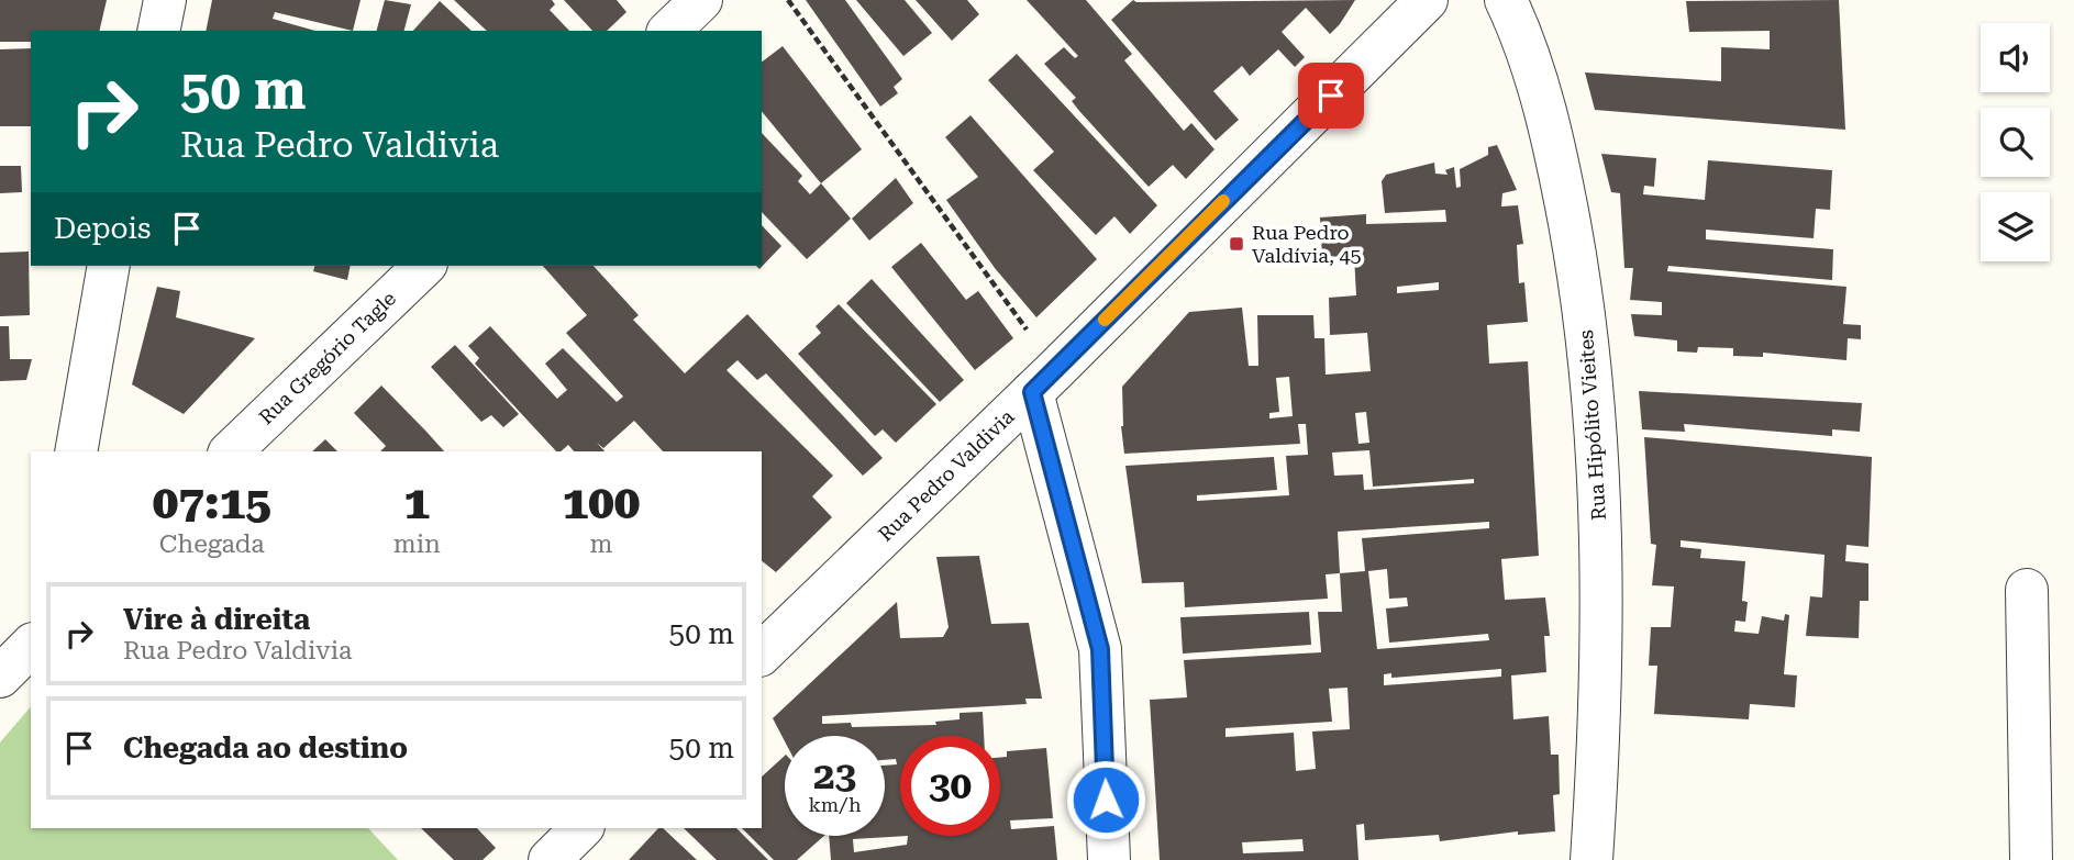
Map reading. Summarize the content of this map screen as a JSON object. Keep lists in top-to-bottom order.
{
  "streets": {
    "street": ["Rua Gregório Tagle", "Rua Hipólito Vieites", "Rua Pedro Valdivia"]
  },
  "places": {
    "transit": ["Rua Pedro Valdívia, 45"]
  },
  "page": {
    "turn": ["50 m", "Rua Pedro Valdivia"],
    "then": "Depois",
    "eta": [
      "07:15",
      "Chegada",
      "1",
      "min",
      "100",
      "m"
    ],
    "list": [
      {
        "name": "Vire à direita",
        "note": "Rua Pedro Valdivia",
        "value": "50 m"
      },
      {
        "name": "Chegada ao destino",
        "value": "50 m"
      }
    ],
    "speed": "23 km/h",
    "limit": "30"
  }
}
